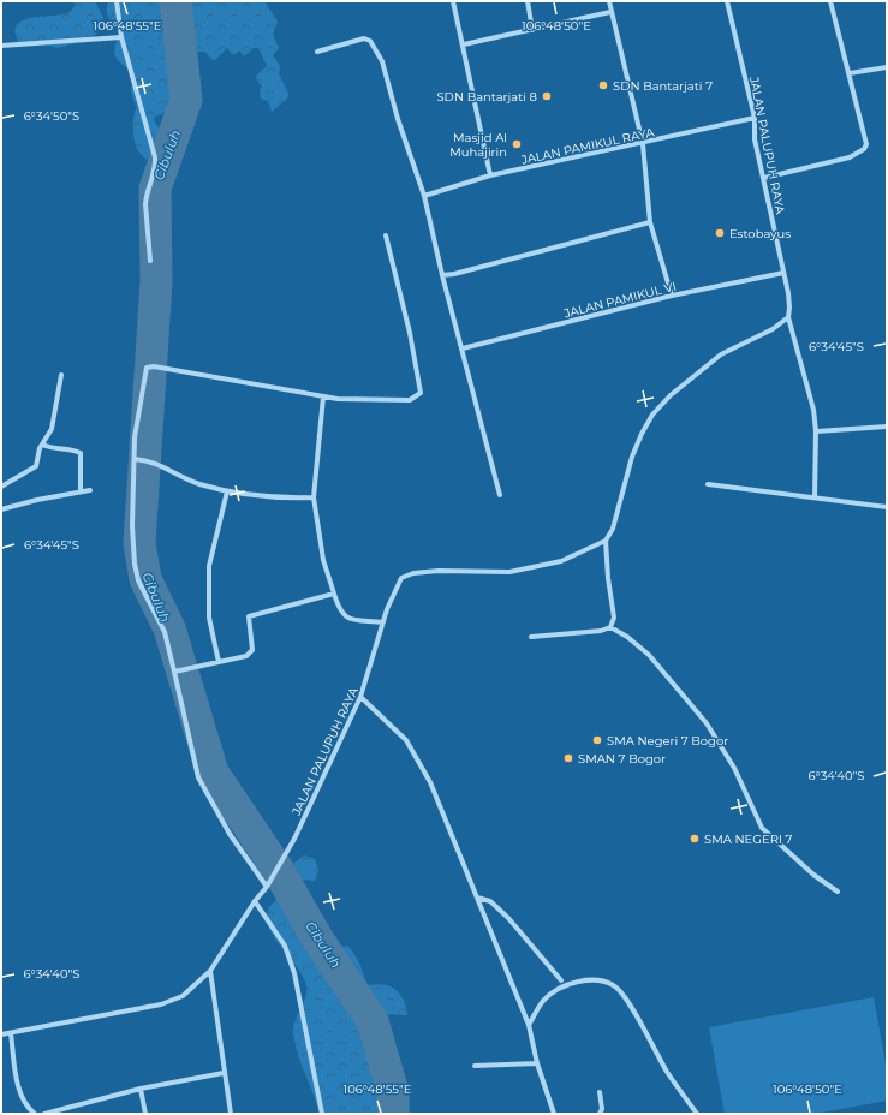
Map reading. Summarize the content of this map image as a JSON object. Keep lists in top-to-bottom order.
{
  "streets": {
    "street": ["JALAN PAMIKUL RAYA", "JALAN PALUPUH RAYA", "JALAN PAMIKUL VI"]
  },
  "crossings": [
    ["JALAN PAMIKUL RAYA", "JALAN PALUPUH RAYA"],
    ["JALAN PALUPUH RAYA", "JALAN PAMIKUL VI"]
  ],
  "water": ["Cibuluh"],
  "places": [
    "SDN Bantarjati 7",
    "SDN Bantarjati 8",
    "Masjid Al Muhajirin",
    "Estobayus",
    "SMA Negeri 7 Bogor",
    "SMAN 7 Bogor",
    "SMA NEGERI 7"
  ],
  "coordinates": [
    "106°48'55\"E",
    "106°48'50\"E",
    "6°34'50\"S",
    "6°34'45\"S",
    "6°34'40\"S"
  ]
}
